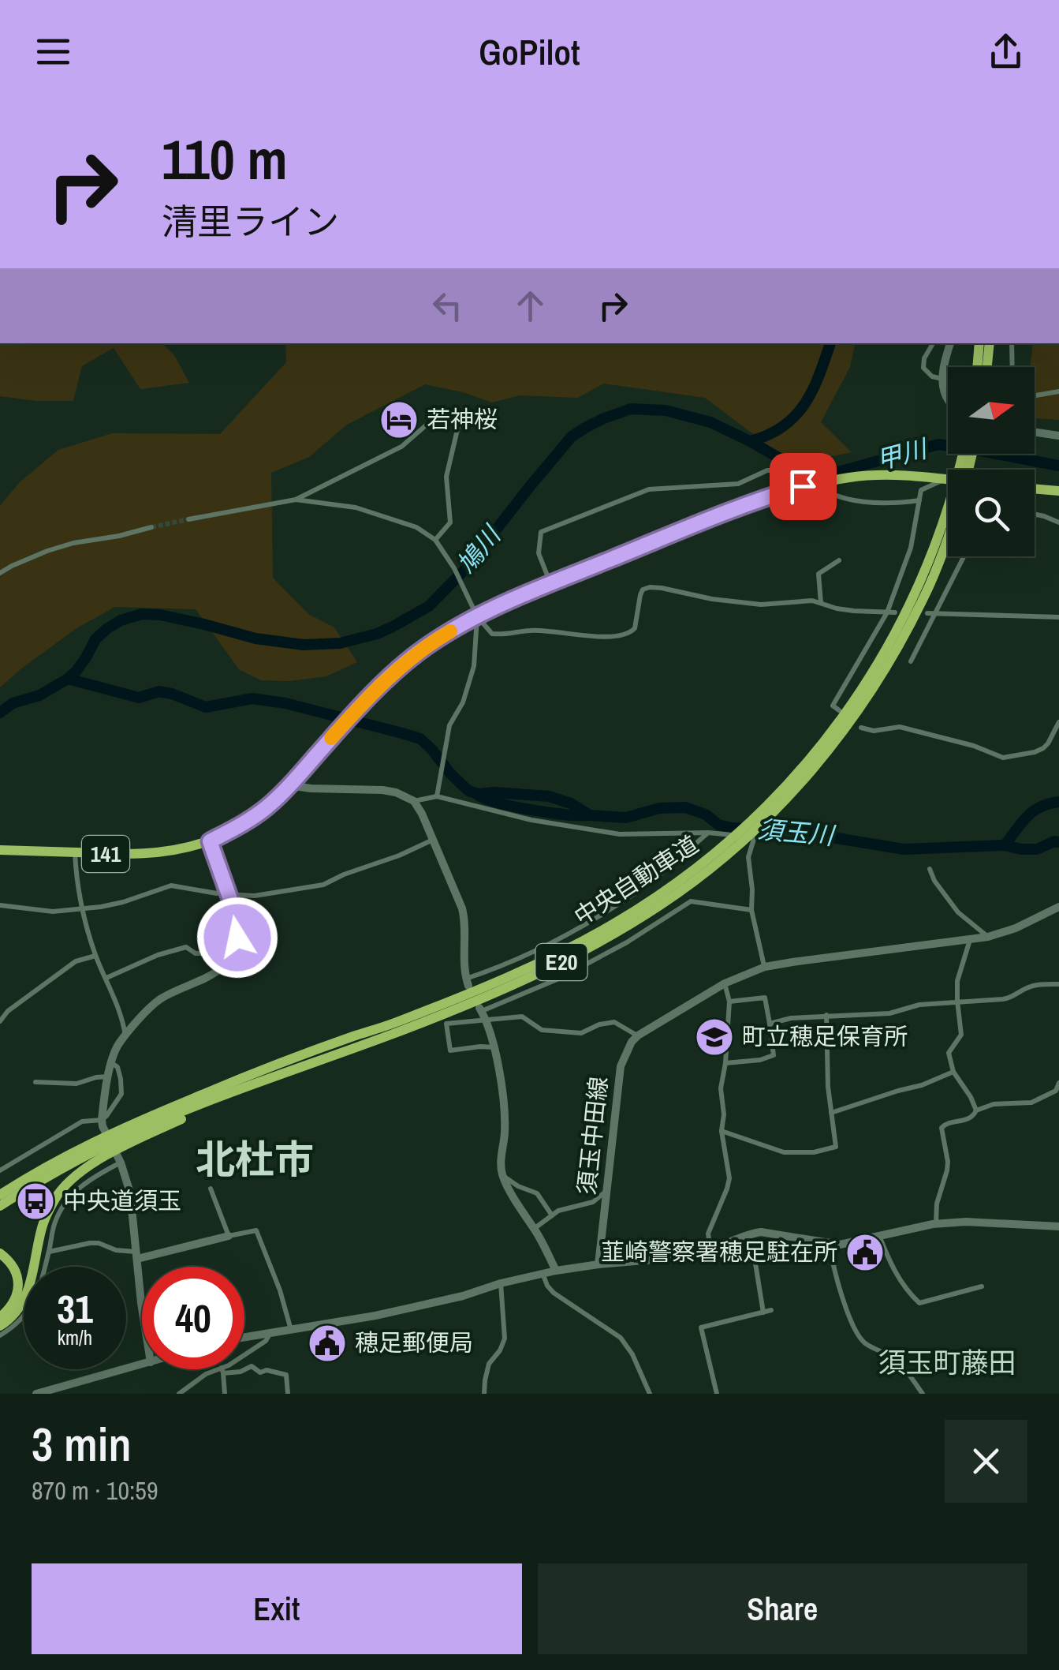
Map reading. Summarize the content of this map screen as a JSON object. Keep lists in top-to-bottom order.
{
  "streets": {
    "highway": ["141", "中央自動車道", "E20"],
    "main road": ["須玉中田線"]
  },
  "districts": ["北杜市", "須玉町藤田"],
  "water": ["甲川", "鳩川", "須玉川"],
  "places": {
    "hotel": ["若神桜"],
    "school or university": ["町立穂足保育所"],
    "bus stop": ["中央道須玉"],
    "public building": ["韮崎警察署穂足駐在所", "穂足郵便局"]
  },
  "north": "right",
  "page": {
    "header": "GoPilot",
    "turn": ["110 m", "清里ライン"],
    "speed": "31 km/h",
    "limit": "40",
    "heading": ["3 min", "870 m · 10:59"],
    "buttons": ["Exit", "Share"]
  }
}
